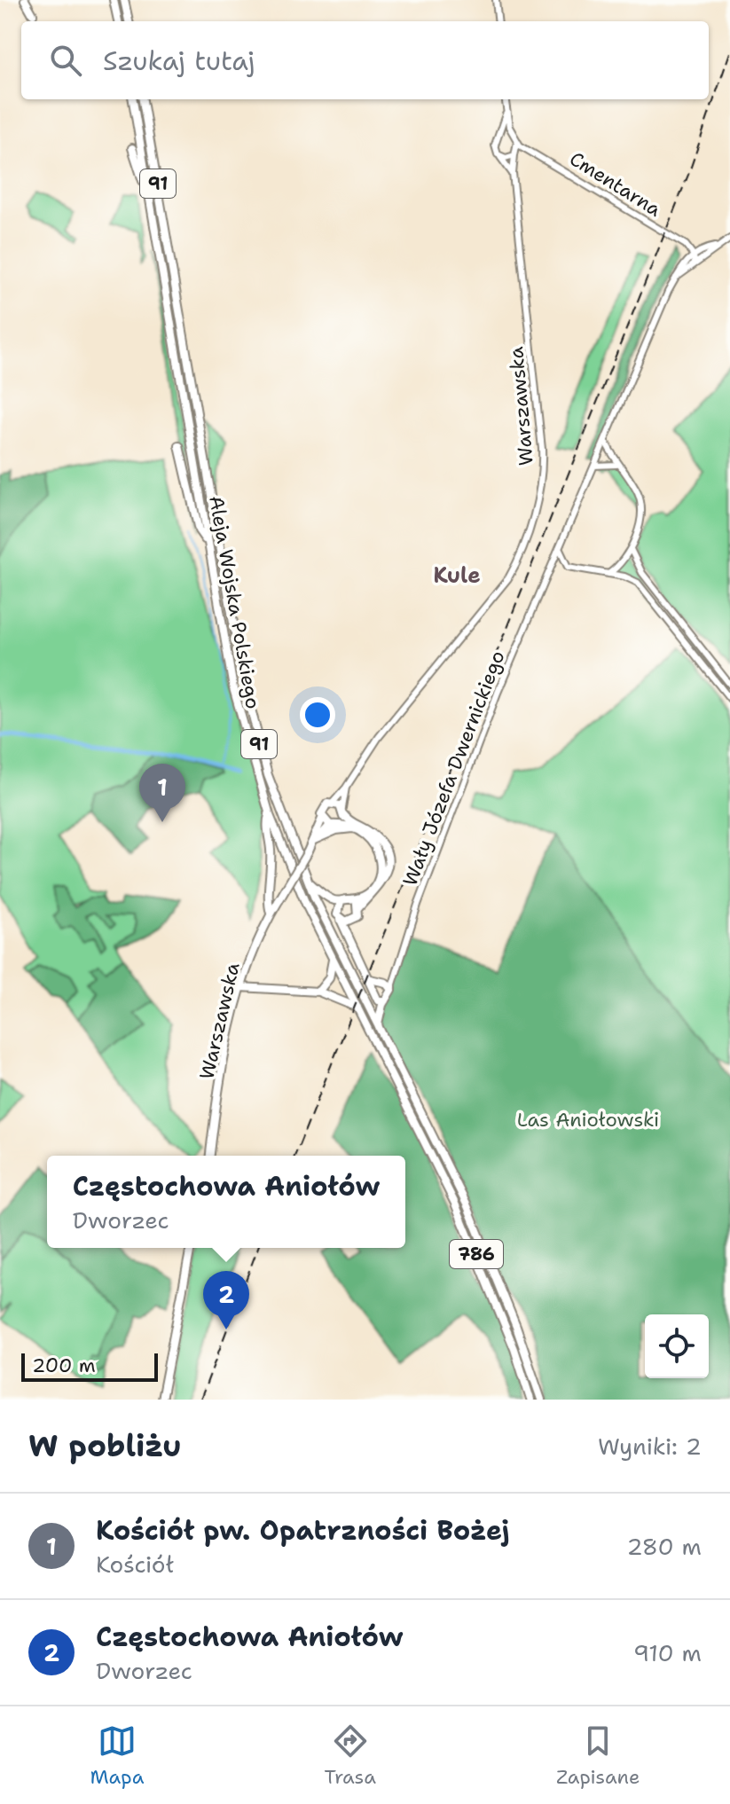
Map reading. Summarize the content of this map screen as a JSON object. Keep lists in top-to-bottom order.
{
  "streets": {
    "main road": [
      "91",
      "Warszawska",
      "Aleja Wojska Polskiego",
      "786"
    ],
    "street": ["Cmentarna", "Wały Józefa Dwernickiego"]
  },
  "crossings": [
    ["Cmentarna", "Warszawska"],
    ["Cmentarna", "Wały Józefa Dwernickiego"]
  ],
  "districts": ["Kule"],
  "parks": ["Las Aniołowski"],
  "scale_bar": "200 m",
  "page": {
    "search": "Szukaj tutaj",
    "pins": ["1", "2"],
    "popup": ["Częstochowa Aniołów", "Dworzec"],
    "scale": "200 m",
    "heading": ["W pobliżu", "Wyniki: 2"],
    "list": [
      {
        "mark": "1",
        "name": "Kościół pw. Opatrzności Bożej",
        "note": "Kościół",
        "value": "280 m"
      },
      {
        "mark": "2",
        "name": "Częstochowa Aniołów",
        "note": "Dworzec",
        "value": "910 m"
      }
    ],
    "nav": ["Mapa", "Trasa", "Zapisane"]
  }
}
